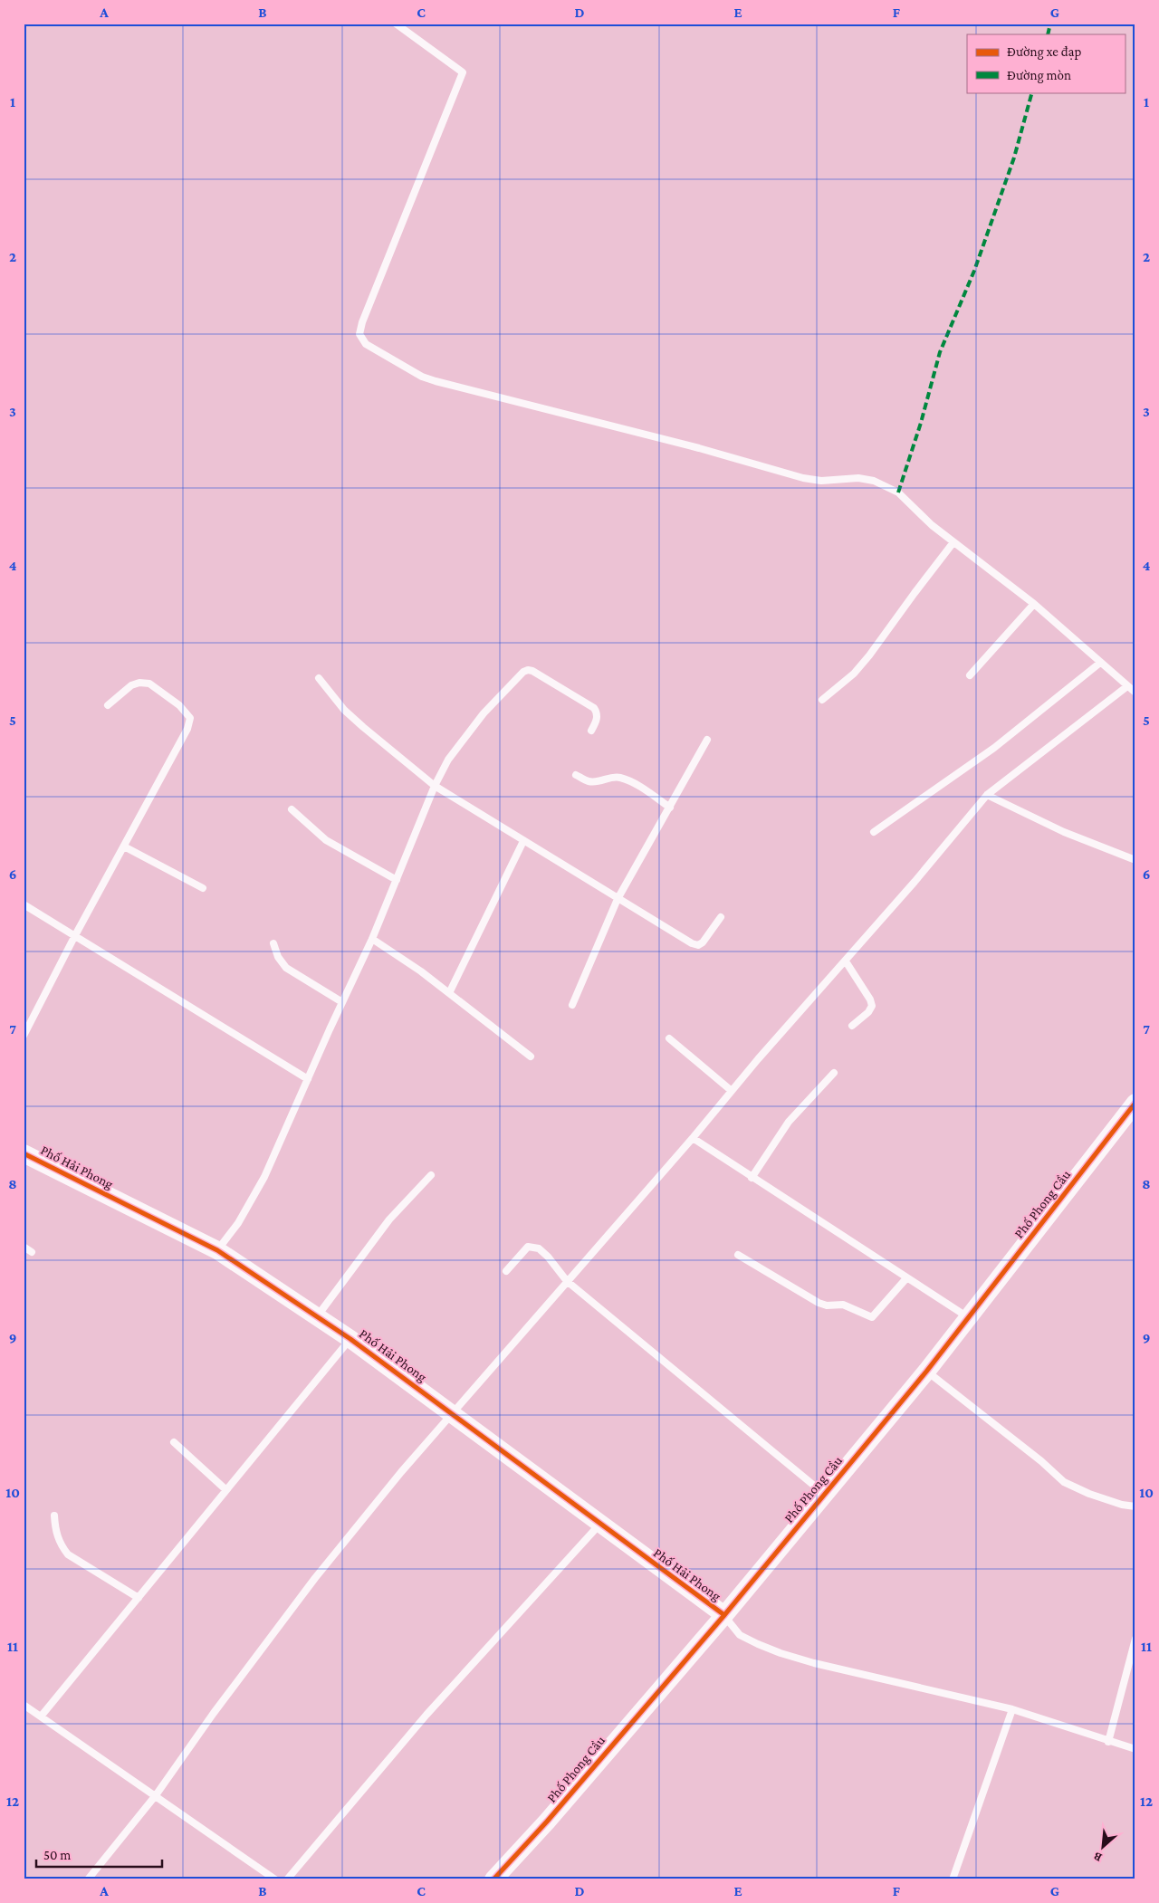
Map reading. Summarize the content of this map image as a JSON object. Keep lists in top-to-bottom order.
{
  "streets": {
    "street": ["Phố Hải Phong", "Phố Phong Cầu"]
  },
  "crossings": [
    ["Phố Hải Phong", "Phố Phong Cầu"]
  ],
  "legend": ["Đường xe đạp", "Đường mòn"],
  "scale_bar": "50 m",
  "north": "bottom left",
  "grid": {
    "columns": [
      "A",
      "B",
      "C",
      "D",
      "E",
      "F",
      "G"
    ],
    "rows": [
      "1",
      "2",
      "3",
      "4",
      "5",
      "6",
      "7",
      "8",
      "9",
      "10",
      "11",
      "12"
    ]
  }
}
